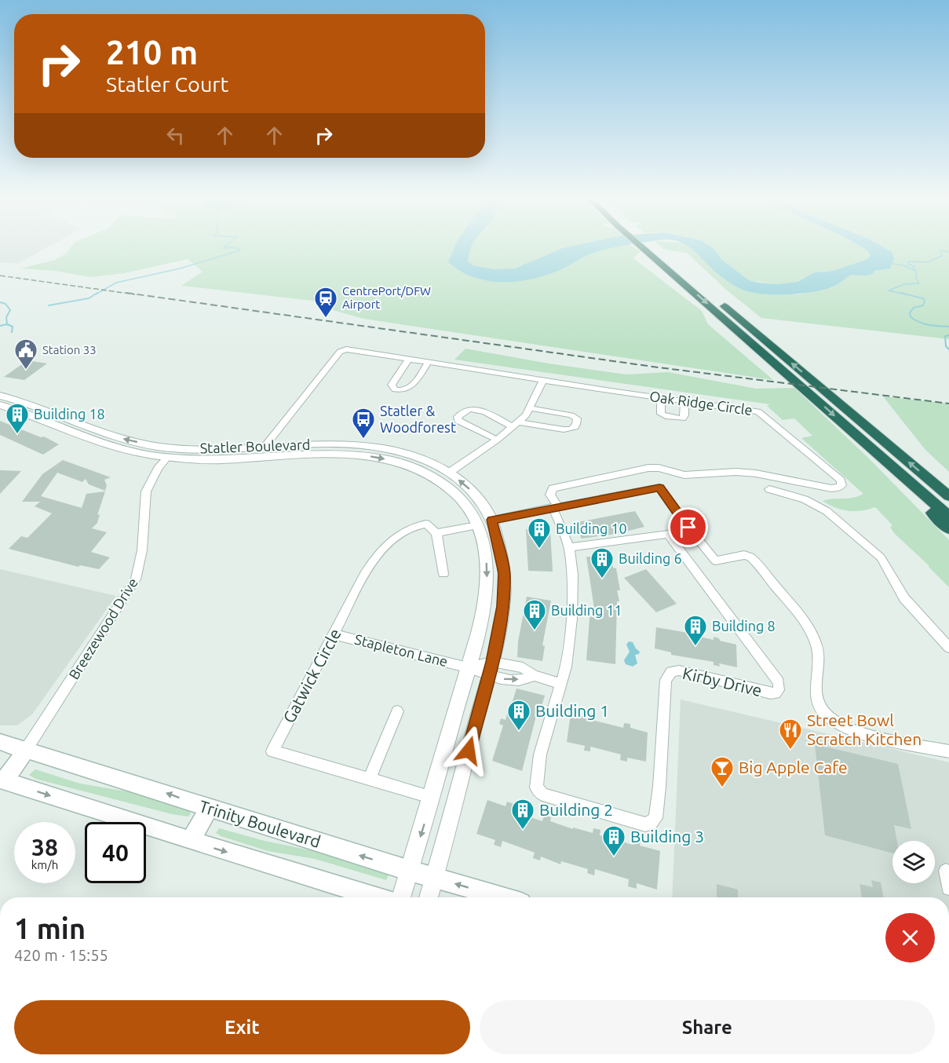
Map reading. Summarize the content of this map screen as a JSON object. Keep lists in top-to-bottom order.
{
  "streets": {
    "main road": ["Trinity Boulevard"],
    "street": [
      "Oak Ridge Circle",
      "Statler Boulevard",
      "Breezewood Drive",
      "Stapleton Lane",
      "Gatwick Circle",
      "Kirby Drive"
    ]
  },
  "crossings": [
    ["Oak Ridge Circle", "Statler Boulevard"],
    ["Oak Ridge Circle", "Kirby Drive"],
    ["Statler Boulevard", "Breezewood Drive"],
    ["Statler Boulevard", "Stapleton Lane"],
    ["Statler Boulevard", "Gatwick Circle"],
    ["Statler Boulevard", "Trinity Boulevard"],
    ["Breezewood Drive", "Trinity Boulevard"],
    ["Stapleton Lane", "Gatwick Circle"]
  ],
  "places": {
    "station": ["CentrePort/DFW Airport"],
    "public building": ["Station 33"],
    "building": [
      "Building 18",
      "Building 10",
      "Building 6",
      "Building 11",
      "Building 8",
      "Building 1",
      "Building 2",
      "Building 3"
    ],
    "bus stop": ["Statler & Woodforest"],
    "restaurant": ["Street Bowl Scratch Kitchen"],
    "bar": ["Big Apple Cafe"]
  },
  "page": {
    "turn": ["210 m", "Statler Court"],
    "speed": "38 km/h",
    "limit": "40",
    "heading": ["1 min", "420 m · 15:55"],
    "buttons": ["Exit", "Share"]
  }
}
